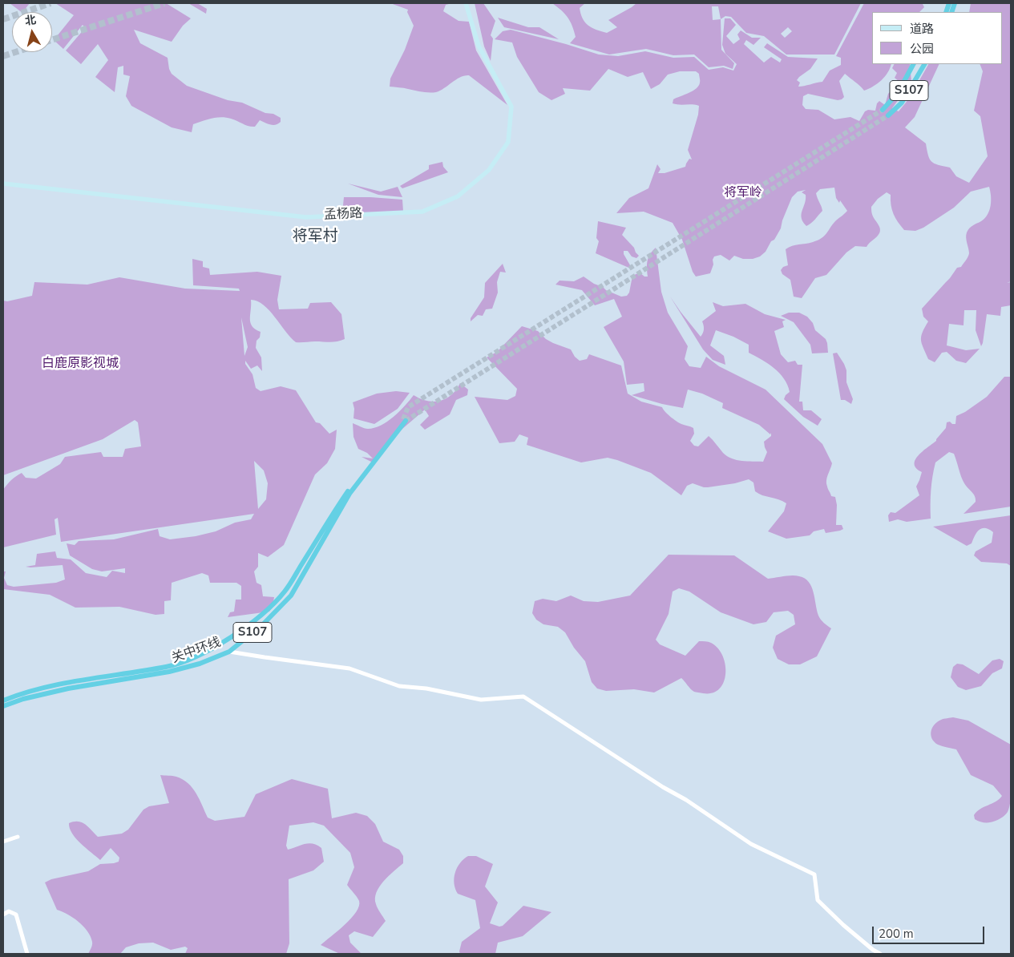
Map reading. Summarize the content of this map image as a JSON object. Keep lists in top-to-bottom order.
{
  "streets": {
    "highway": ["S107", "关中环线"],
    "main road": ["孟杨路"]
  },
  "districts": ["将军村"],
  "parks": ["将军岭", "白鹿原影视城"],
  "legend": ["道路", "公园"],
  "scale_bar": "200 m",
  "north": "top"
}
